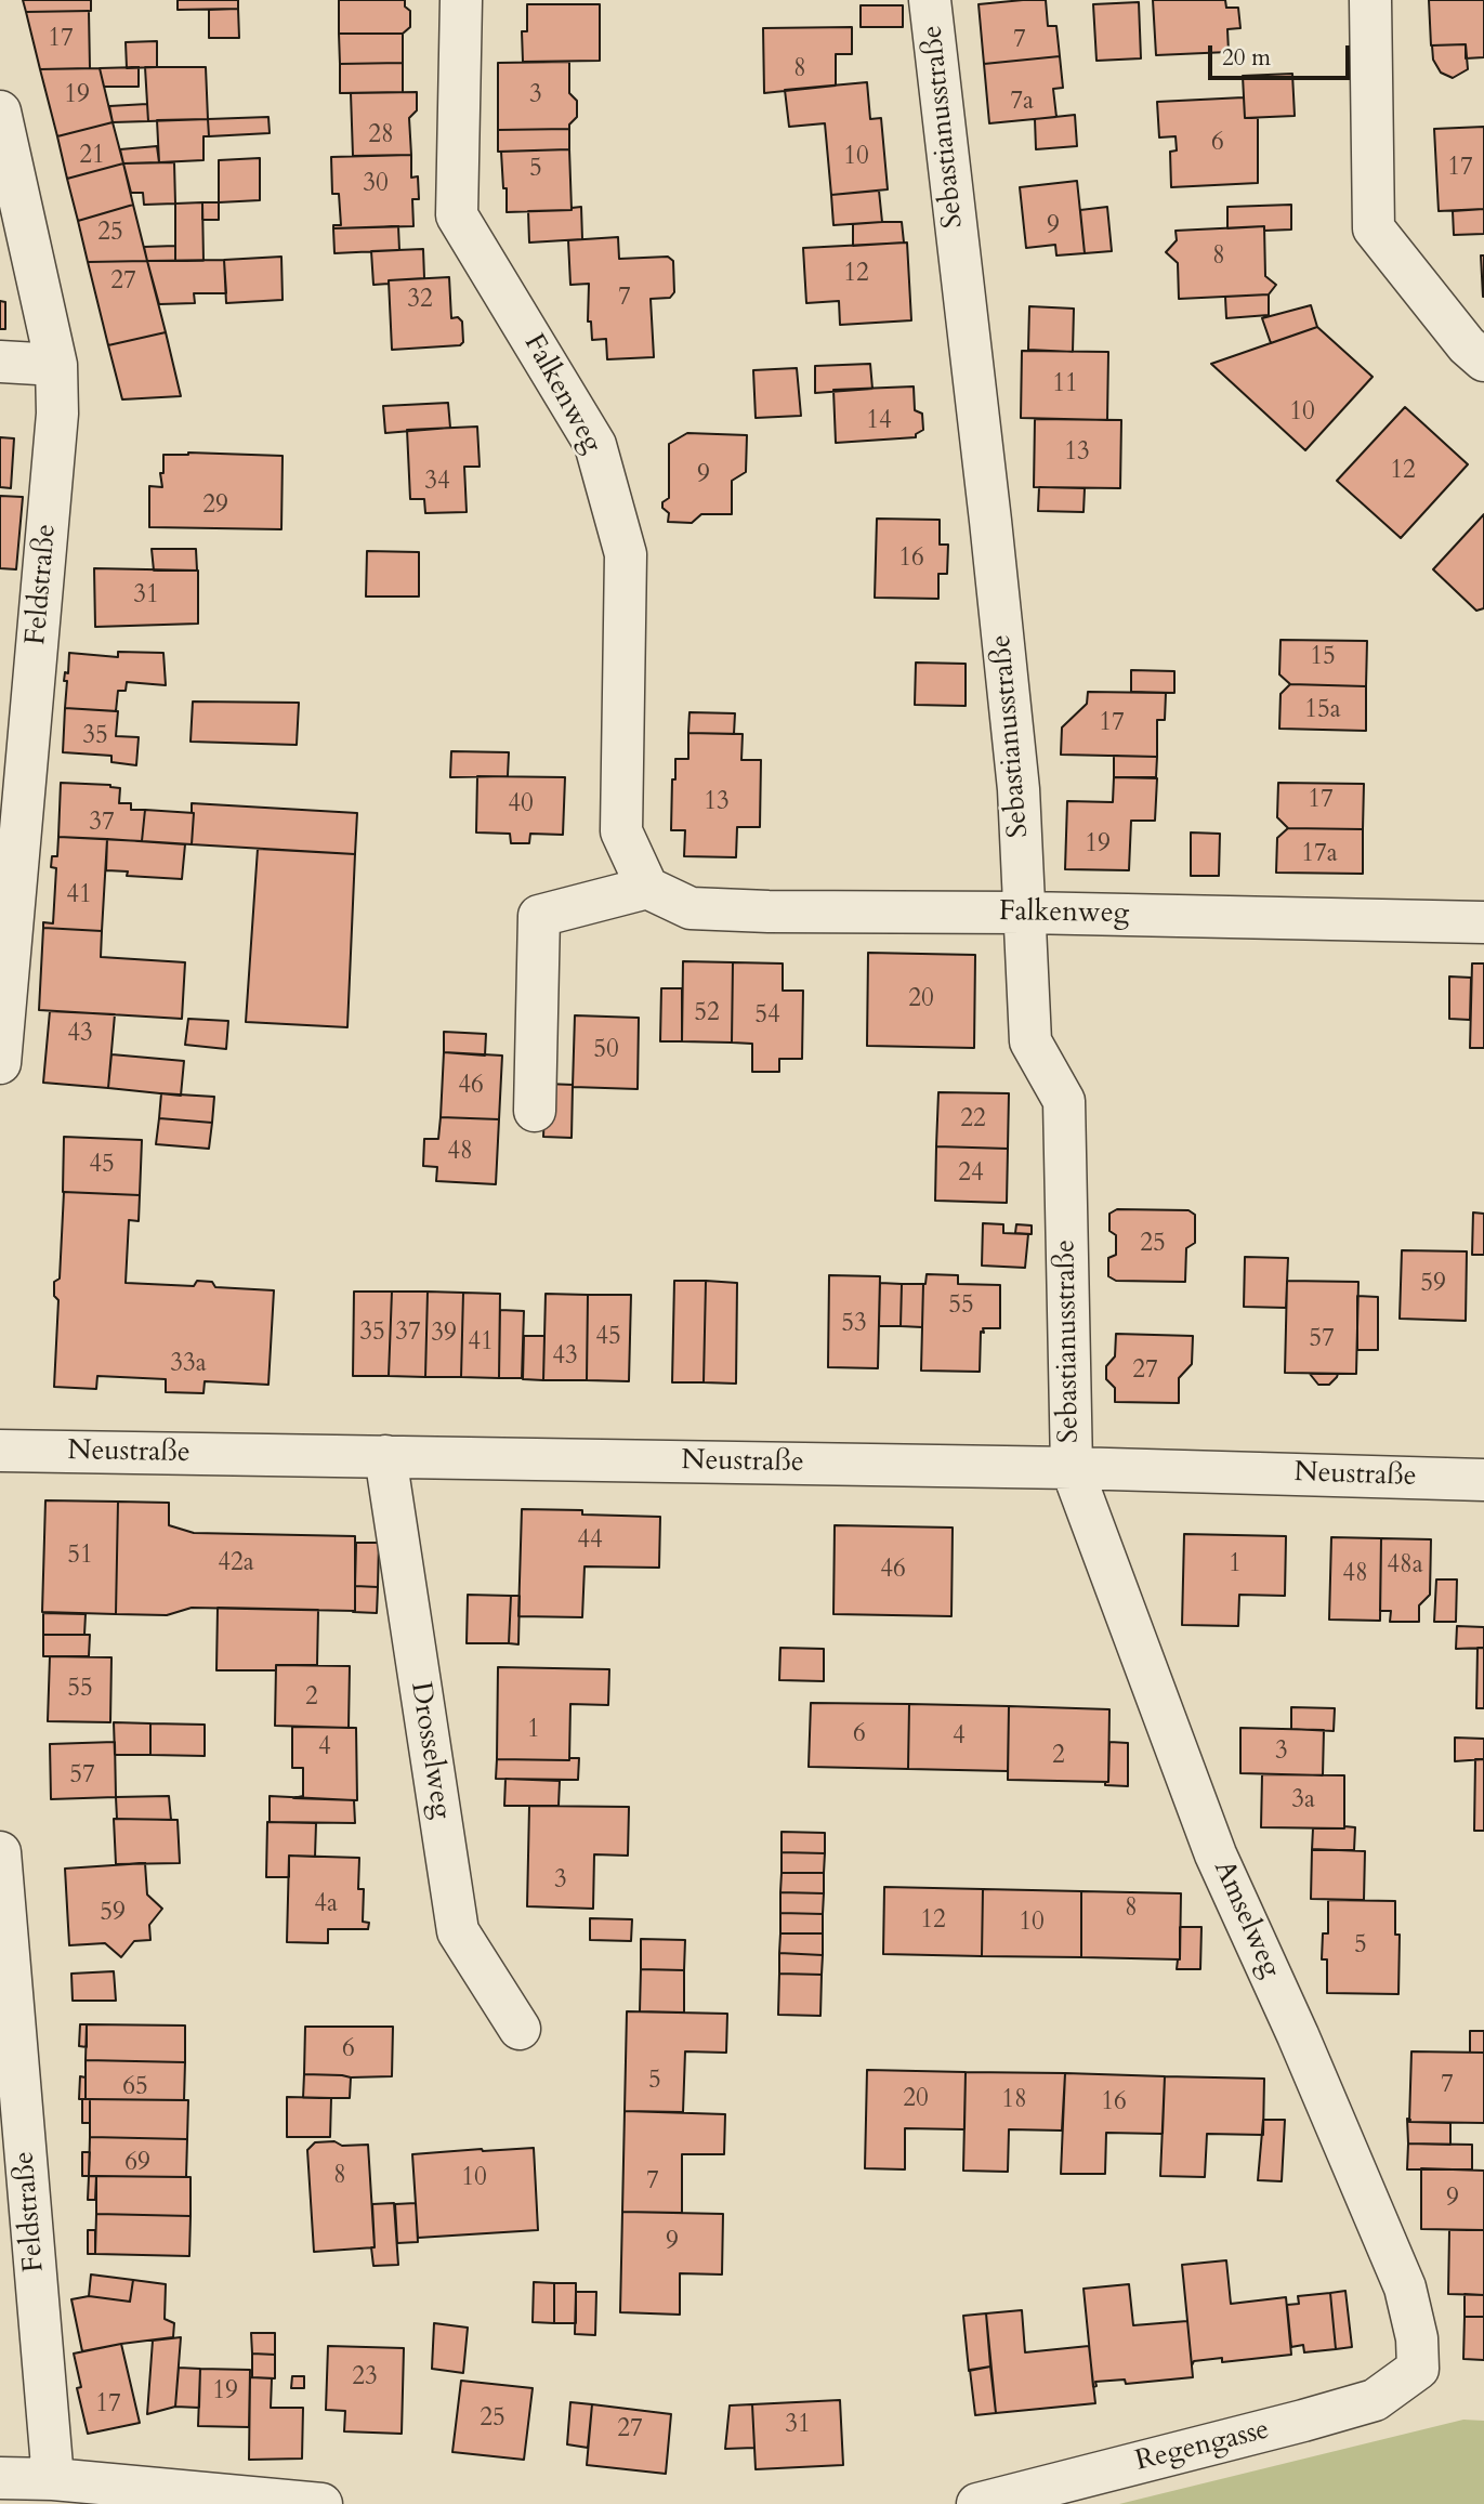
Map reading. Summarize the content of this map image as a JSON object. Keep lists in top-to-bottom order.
{
  "streets": {
    "street": [
      "Sebastianusstraße",
      "Falkenweg",
      "Feldstraße",
      "Neustraße",
      "Drosselweg",
      "Amselweg",
      "Regengasse"
    ]
  },
  "crossings": [
    ["Sebastianusstraße", "Falkenweg"],
    ["Sebastianusstraße", "Neustraße"],
    ["Sebastianusstraße", "Amselweg"],
    ["Neustraße", "Drosselweg"],
    ["Neustraße", "Amselweg"],
    ["Amselweg", "Regengasse"]
  ],
  "house_numbers": [
    "17",
    "7",
    "8",
    "19",
    "3",
    "7a",
    "28",
    "6",
    "21",
    "10",
    "17",
    "5",
    "30",
    "9",
    "25",
    "8",
    "12",
    "27",
    "7",
    "32",
    "11",
    "10",
    "14",
    "13",
    "12",
    "9",
    "34",
    "29",
    "16",
    "31",
    "15",
    "15a",
    "17",
    "35",
    "17",
    "13",
    "40",
    "37",
    "19",
    "17a",
    "41",
    "20",
    "52",
    "54",
    "43",
    "50",
    "46",
    "22",
    "48",
    "45",
    "24",
    "25",
    "59",
    "55",
    "53",
    "35",
    "37",
    "39",
    "45",
    "57",
    "41",
    "43",
    "33a",
    "27",
    "44",
    "51",
    "42a",
    "1",
    "48a",
    "46",
    "48",
    "55",
    "2",
    "1",
    "6",
    "4",
    "4",
    "3",
    "2",
    "57",
    "3a",
    "3",
    "4a",
    "8",
    "59",
    "12",
    "10",
    "5",
    "6",
    "5",
    "7",
    "65",
    "20",
    "18",
    "16",
    "69",
    "8",
    "10",
    "7",
    "9",
    "9",
    "23",
    "19",
    "17",
    "25",
    "31",
    "27"
  ],
  "scale_bar": "20 m"
}
